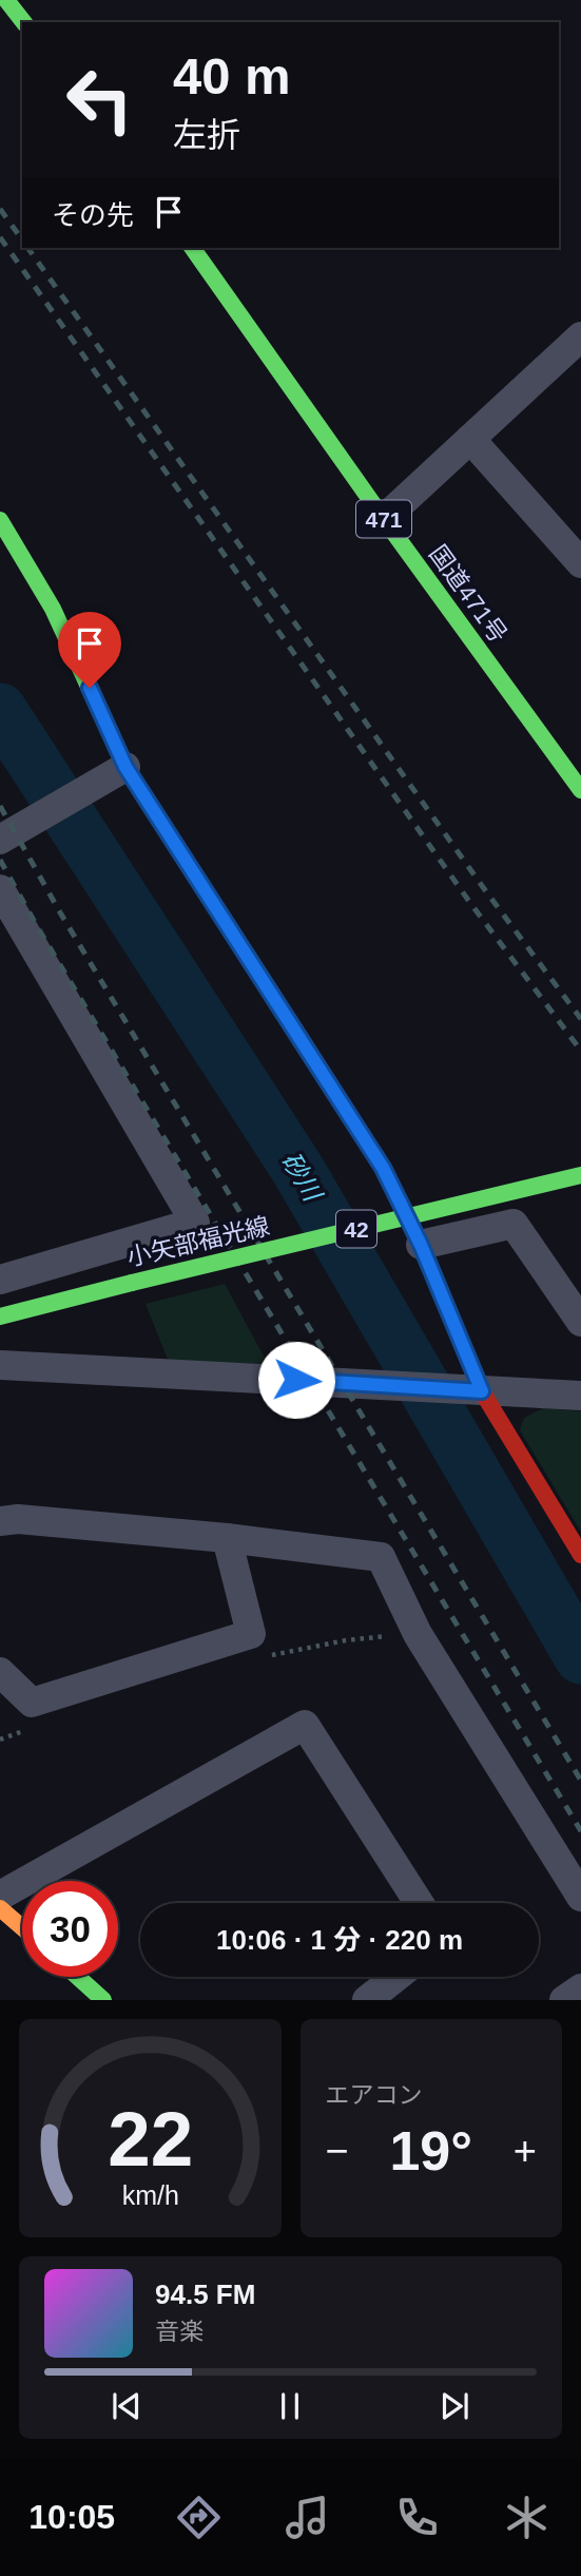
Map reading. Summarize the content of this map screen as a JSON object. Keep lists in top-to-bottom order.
{
  "streets": {
    "main road": [
      "471",
      "国道471号",
      "42",
      "小矢部福光線"
    ]
  },
  "water": ["砂川"],
  "page": {
    "turn": ["40 m", "左折"],
    "then": "その先",
    "limit": "30",
    "trip": "10:06 · 1 分 · 220 m",
    "tile": "エアコン",
    "heat": ["−", "19°", "+"],
    "song": ["94.5 FM", "音楽"],
    "tabs": "10:05",
    "gauge": ["22", "km/h"]
  }
}
